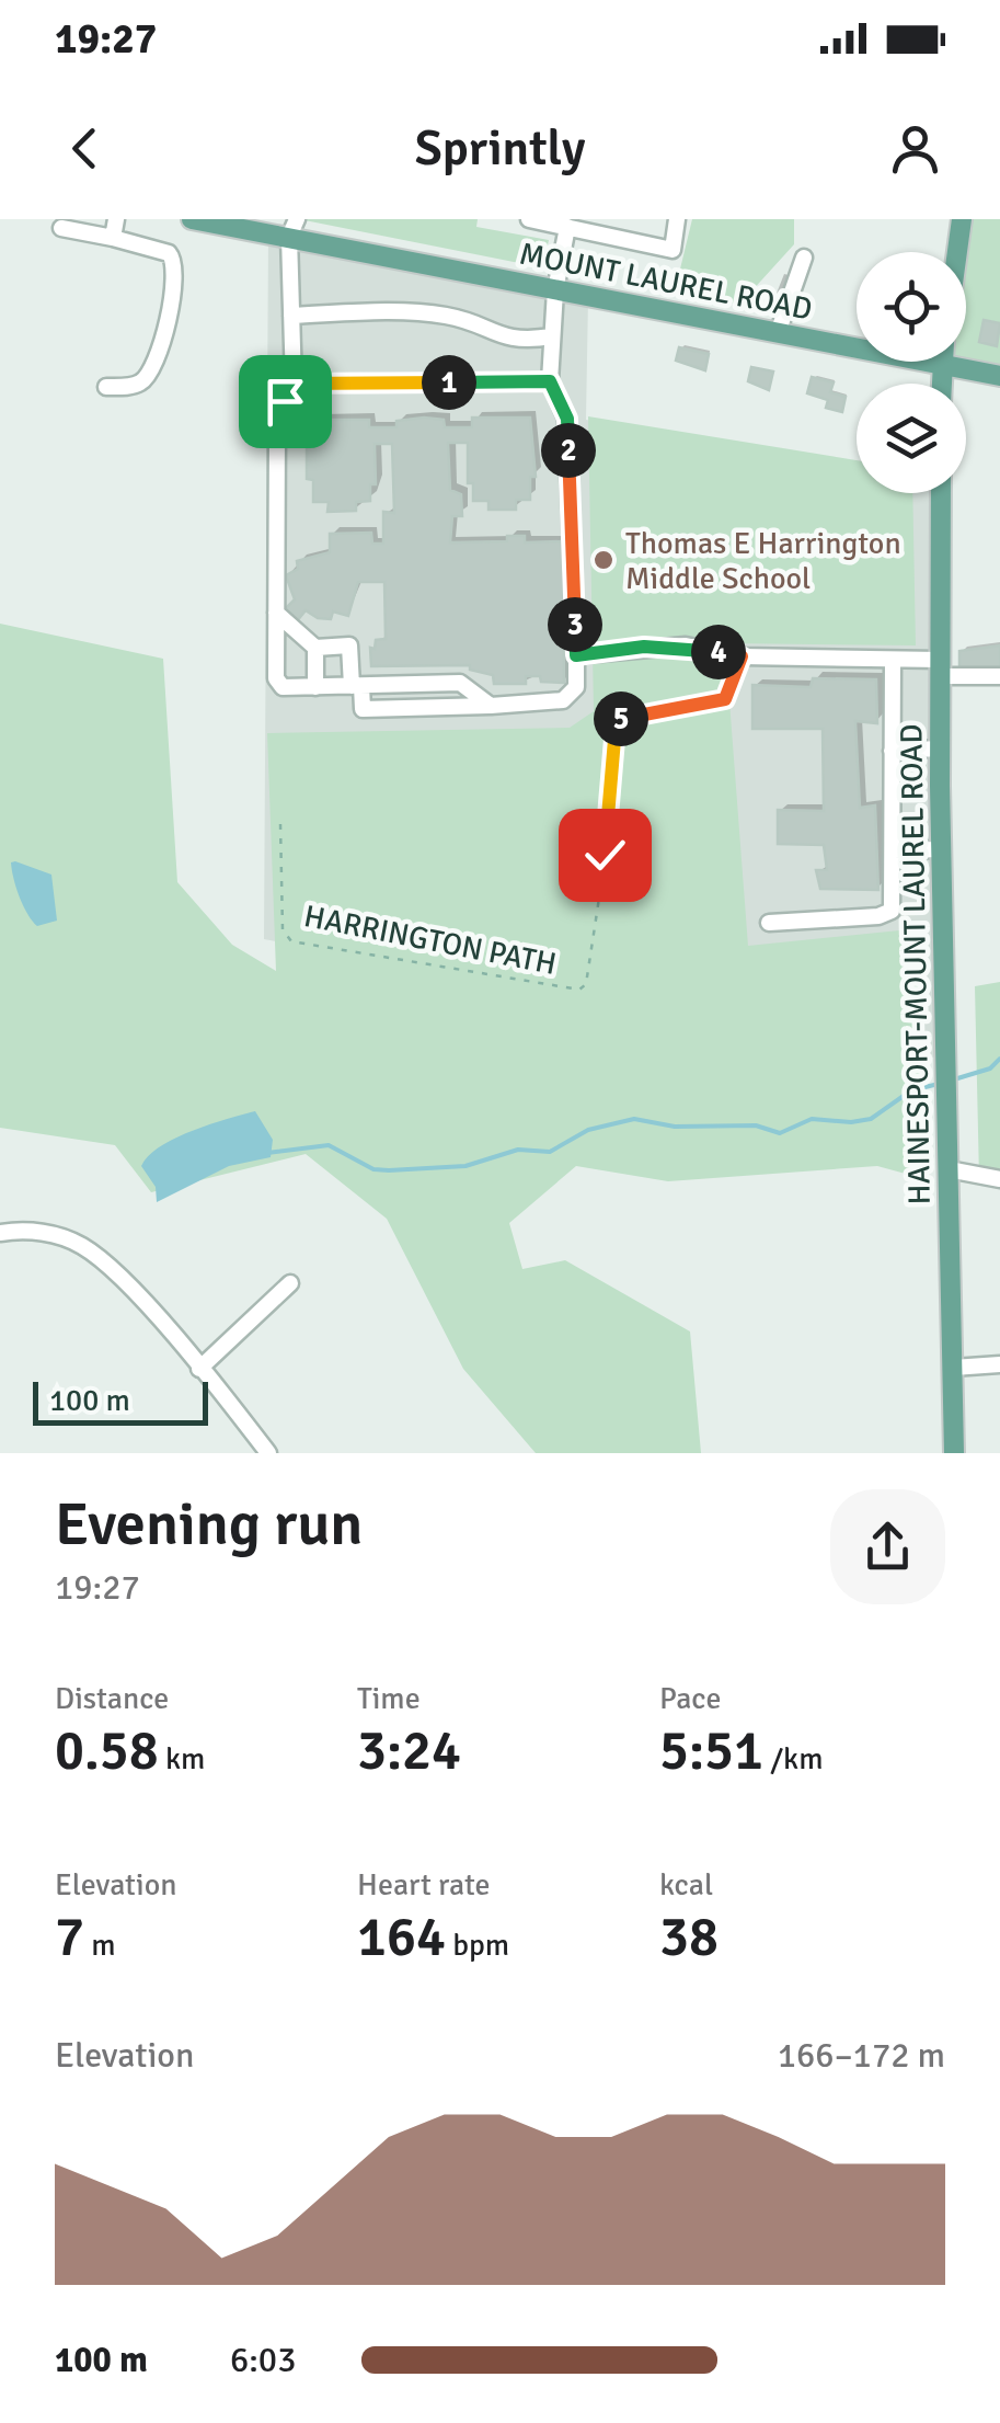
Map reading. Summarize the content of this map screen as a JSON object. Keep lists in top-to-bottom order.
{
  "streets": {
    "main road": ["MOUNT LAUREL ROAD", "HAINESPORT-MOUNT LAUREL ROAD"],
    "path": ["HARRINGTON PATH"]
  },
  "places": ["Thomas E Harrington Middle School"],
  "scale_bar": "100 m",
  "page": {
    "status": "19:27",
    "header": "Sprintly",
    "pins": [
      "1",
      "2",
      "3",
      "4",
      "5"
    ],
    "scale": "100 m",
    "heading": ["Evening run", "19:27"],
    "stats": [
      ["Distance", "0.58 km"],
      ["Time", "3:24"],
      ["Pace", "5:51 /km"],
      ["Elevation", "7 m"],
      ["Heart rate", "164 bpm"],
      ["kcal", "38"]
    ],
    "chart": ["Elevation", "166–172 m"],
    "list": [
      {
        "name": "100 m",
        "note": "6:03"
      }
    ]
  }
}
